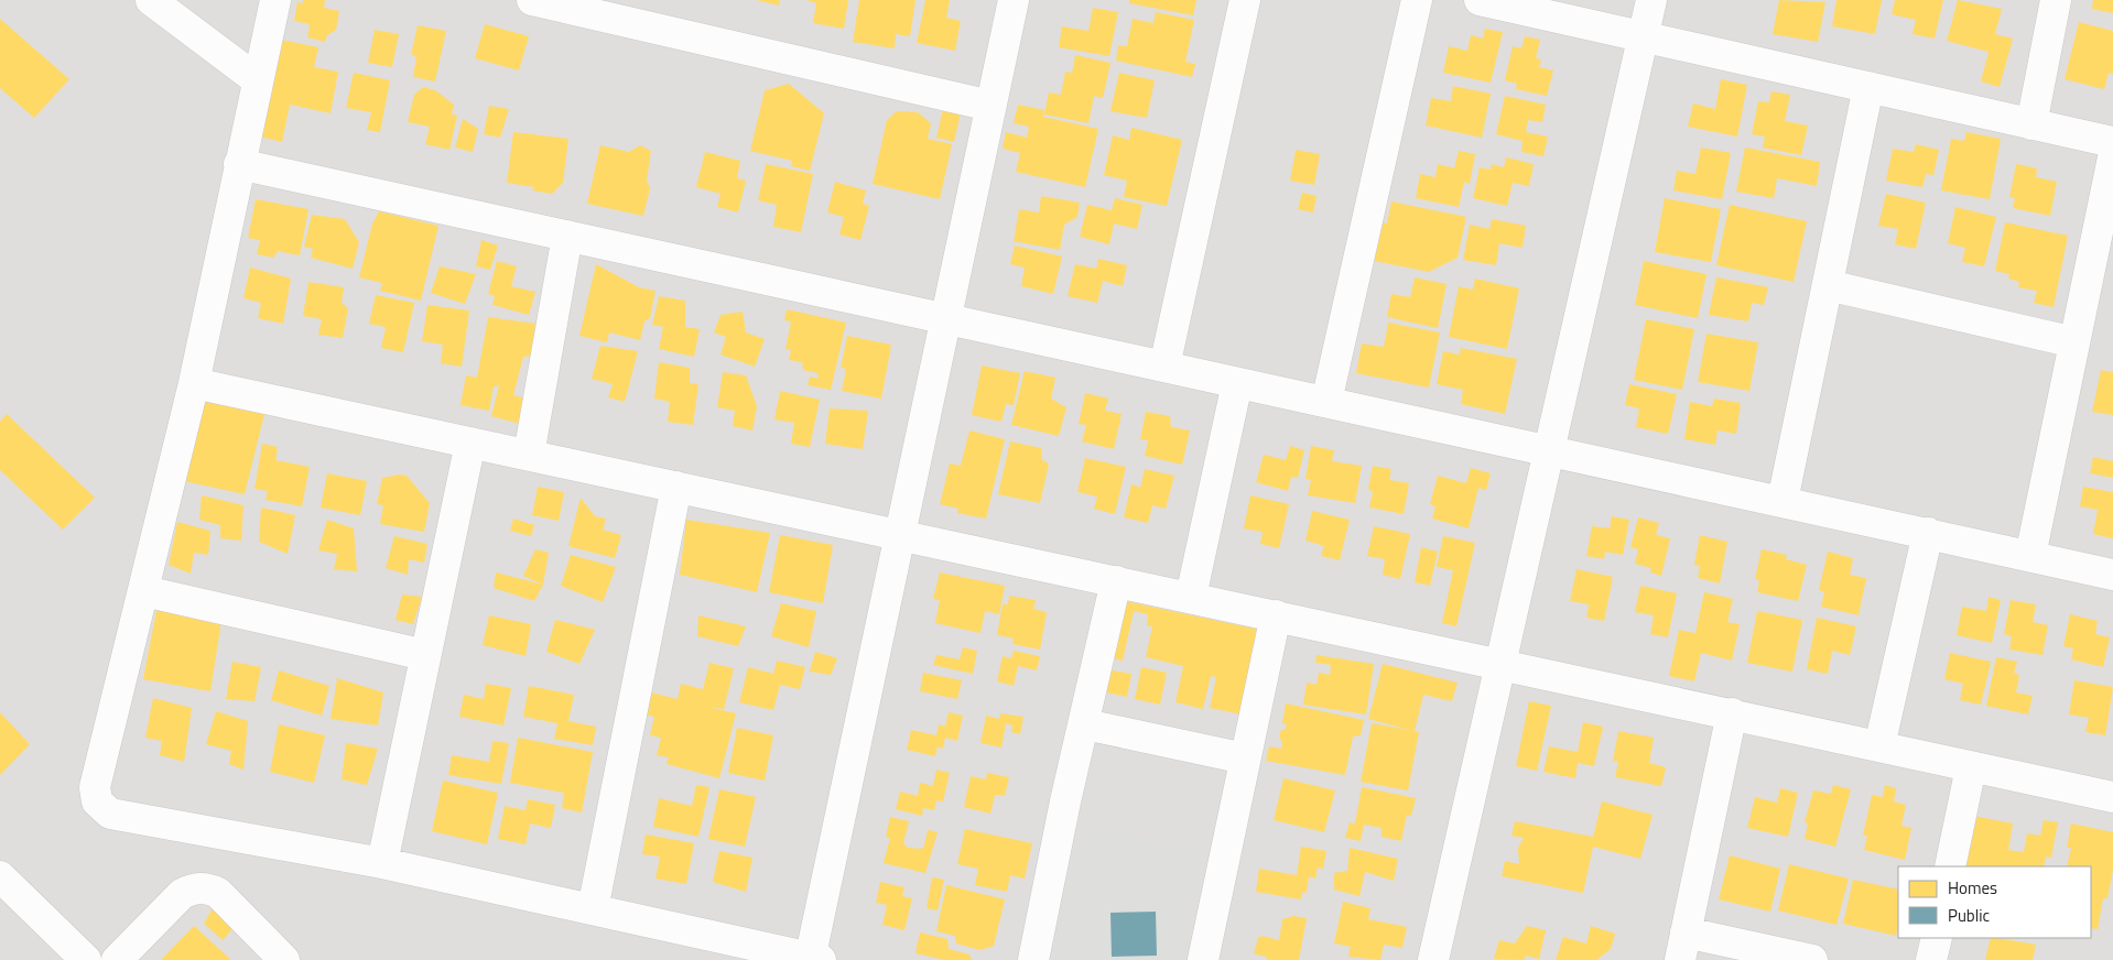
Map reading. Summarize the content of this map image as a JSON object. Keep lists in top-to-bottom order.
{
  "legend": ["Homes", "Public"]
}
